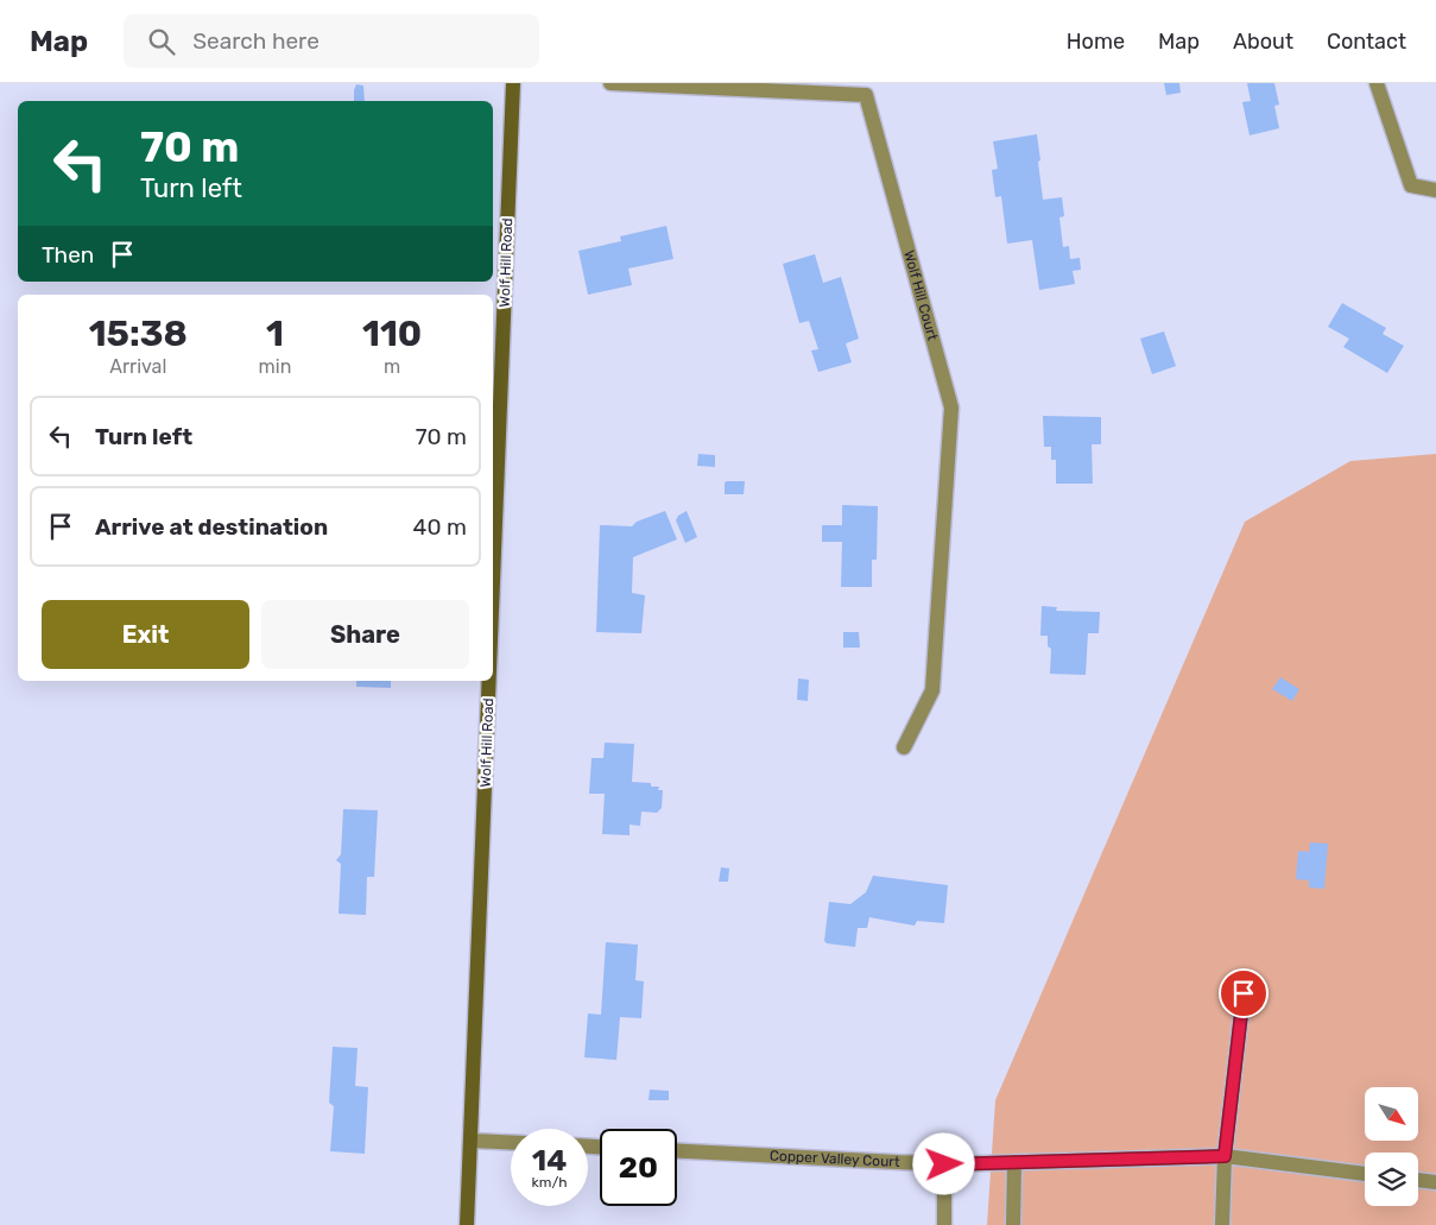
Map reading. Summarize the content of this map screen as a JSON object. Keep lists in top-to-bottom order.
{
  "streets": {
    "street": ["Wolf Hill Road", "Wolf Hill Court", "Copper Valley Court"]
  },
  "north": "bottom right",
  "page": {
    "header": "Map",
    "search": "Search here",
    "nav": [
      "Home",
      "Map",
      "About",
      "Contact"
    ],
    "turn": ["70 m", "Turn left"],
    "then": "Then",
    "eta": [
      "15:38",
      "Arrival",
      "1",
      "min",
      "110",
      "m"
    ],
    "list": [
      {
        "name": "Turn left",
        "value": "70 m"
      },
      {
        "name": "Arrive at destination",
        "value": "40 m"
      }
    ],
    "buttons": ["Exit", "Share"],
    "speed": "14 km/h",
    "limit": "20"
  }
}
